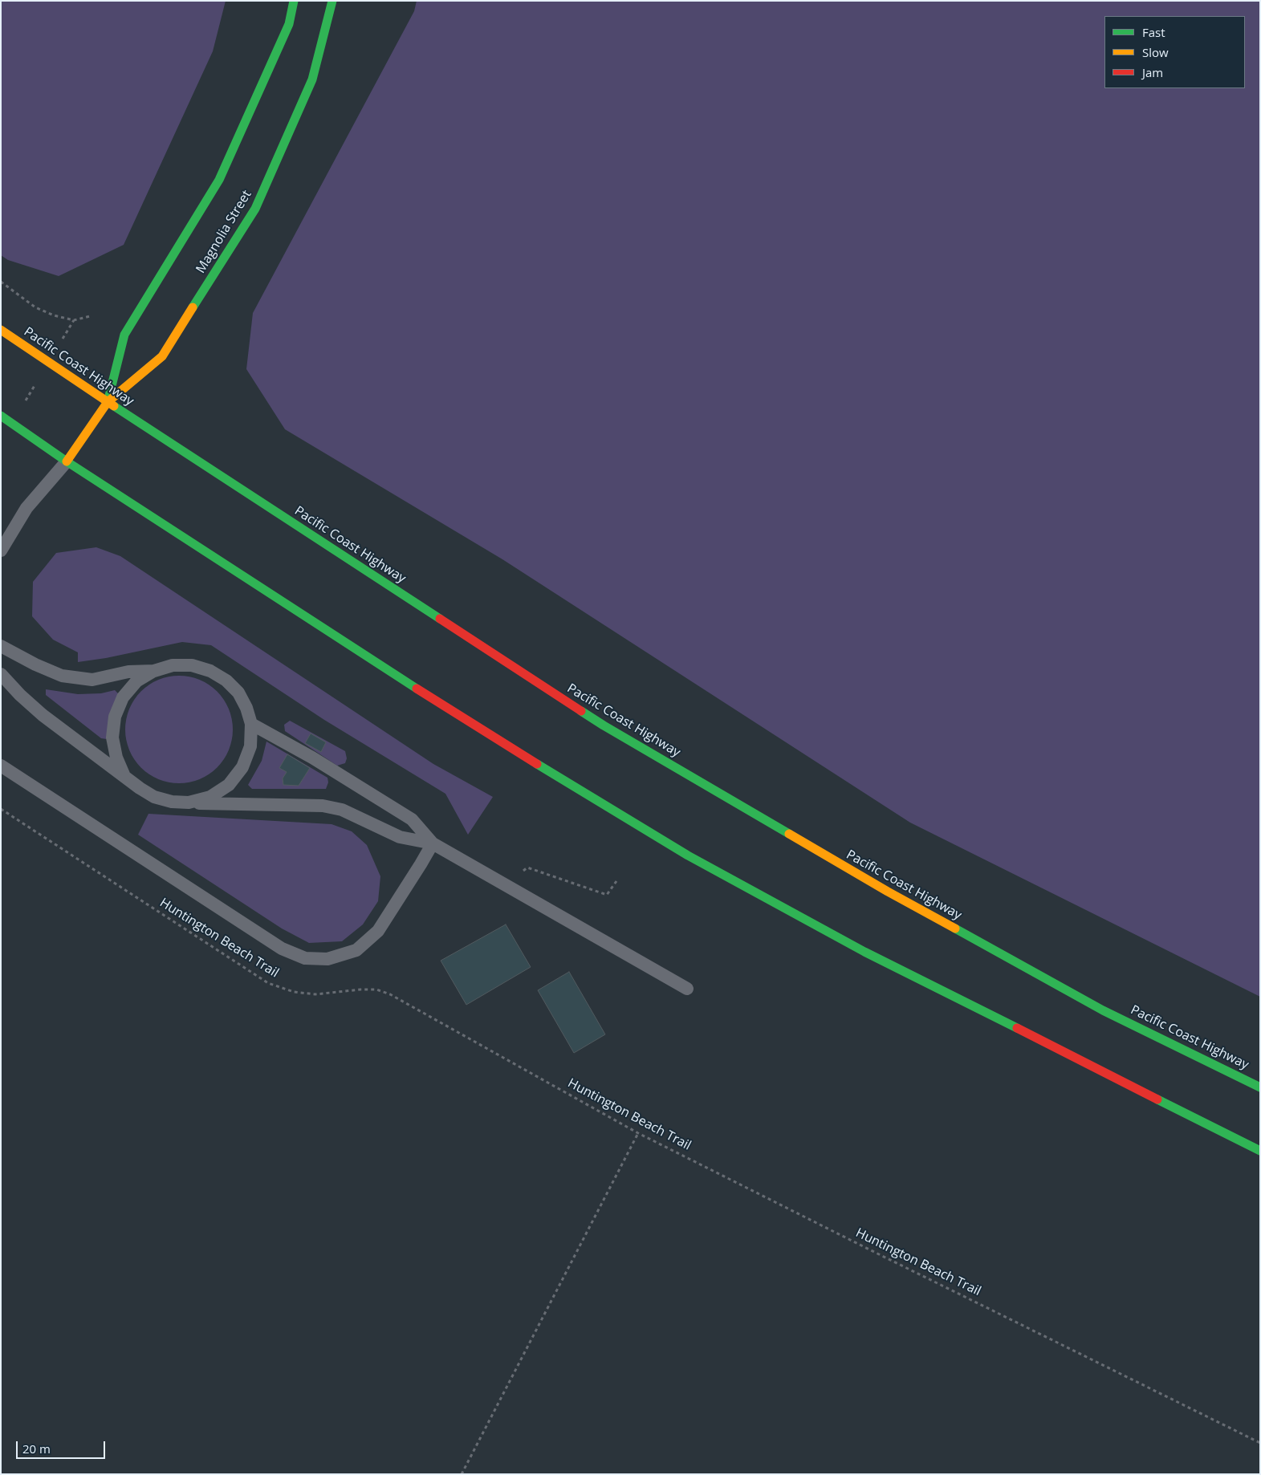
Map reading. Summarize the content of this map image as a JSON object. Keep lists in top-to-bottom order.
{
  "streets": {
    "main road": ["Magnolia Street", "Pacific Coast Highway"],
    "path": ["Huntington Beach Trail"]
  },
  "crossings": [
    ["Magnolia Street", "Pacific Coast Highway"]
  ],
  "legend": ["Fast", "Slow", "Jam"],
  "scale_bar": "20 m"
}
